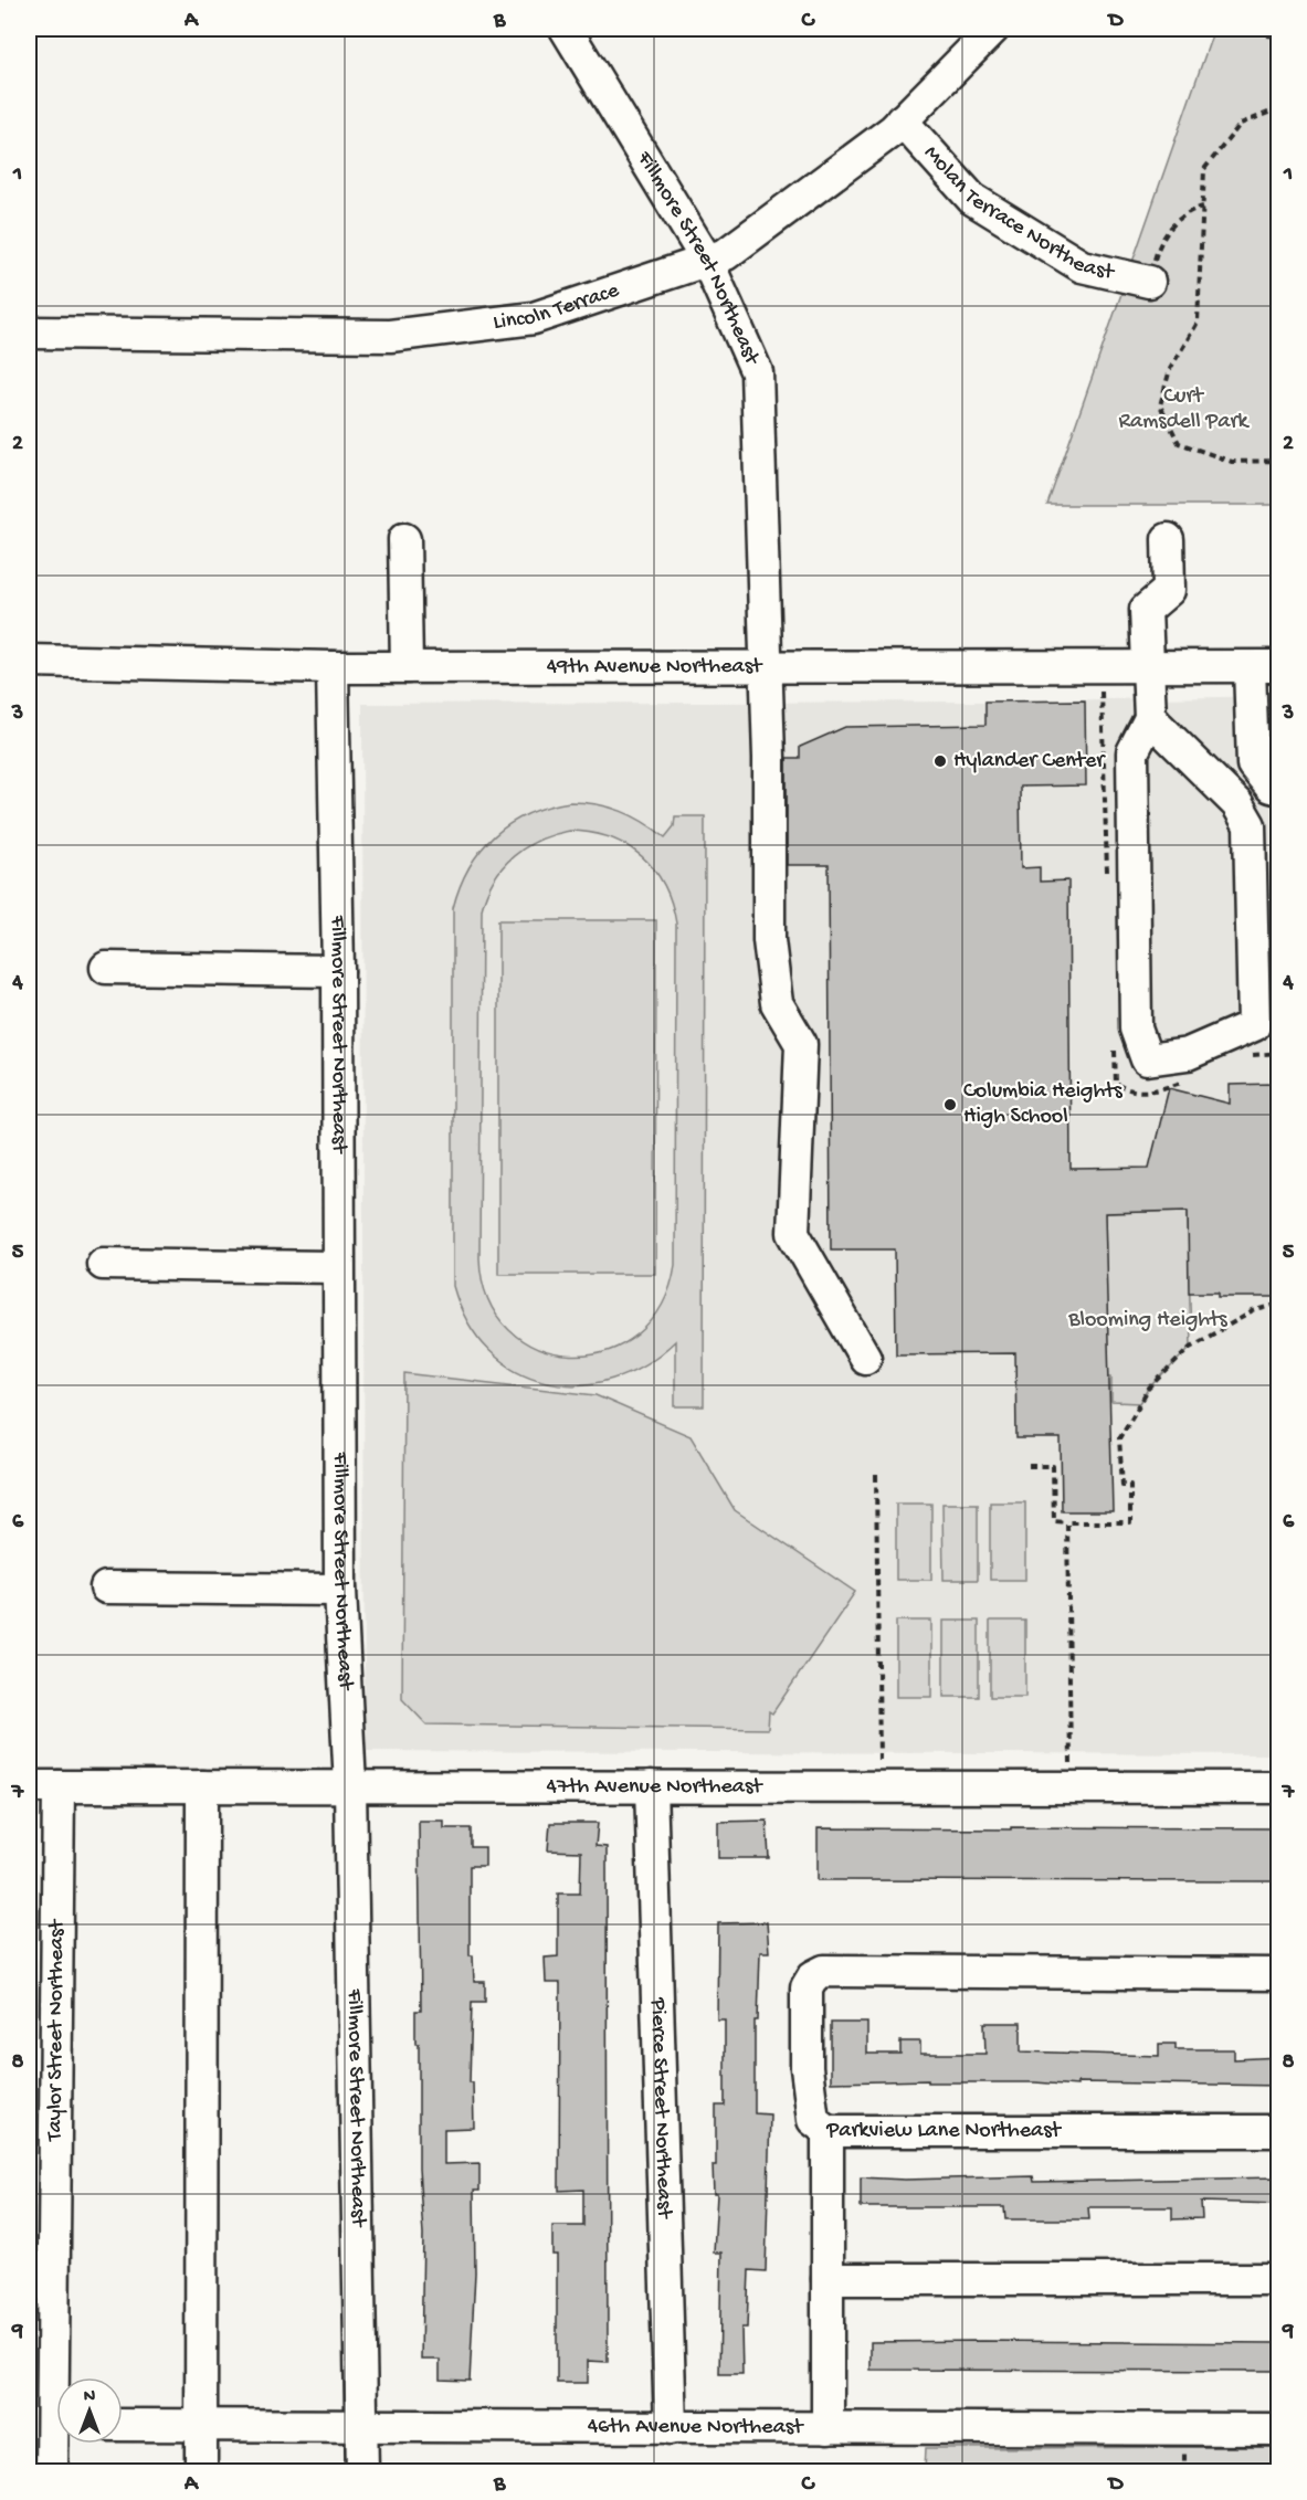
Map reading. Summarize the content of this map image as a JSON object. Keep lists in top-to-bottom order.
{
  "streets": {
    "street": [
      "Molan Terrace Northeast",
      "Fillmore Street Northeast",
      "Lincoln Terrace",
      "49th Avenue Northeast",
      "47th Avenue Northeast",
      "Taylor Street Northeast",
      "Pierce Street Northeast",
      "Parkview Lane Northeast",
      "46th Avenue Northeast"
    ]
  },
  "crossings": [
    ["Molan Terrace Northeast", "Lincoln Terrace"],
    ["Fillmore Street Northeast", "Lincoln Terrace"],
    ["Fillmore Street Northeast", "49th Avenue Northeast"],
    ["Fillmore Street Northeast", "47th Avenue Northeast"],
    ["Fillmore Street Northeast", "46th Avenue Northeast"],
    ["47th Avenue Northeast", "Taylor Street Northeast"],
    ["47th Avenue Northeast", "Pierce Street Northeast"],
    ["Pierce Street Northeast", "46th Avenue Northeast"],
    ["Parkview Lane Northeast", "46th Avenue Northeast"]
  ],
  "parks": ["Curt Ramsdell Park", "Blooming Heights"],
  "places": ["Hylander Center", "Columbia Heights High School"],
  "north": "top",
  "grid": {
    "columns": [
      "A",
      "B",
      "C",
      "D"
    ],
    "rows": [
      "1",
      "2",
      "3",
      "4",
      "5",
      "6",
      "7",
      "8",
      "9"
    ]
  }
}
